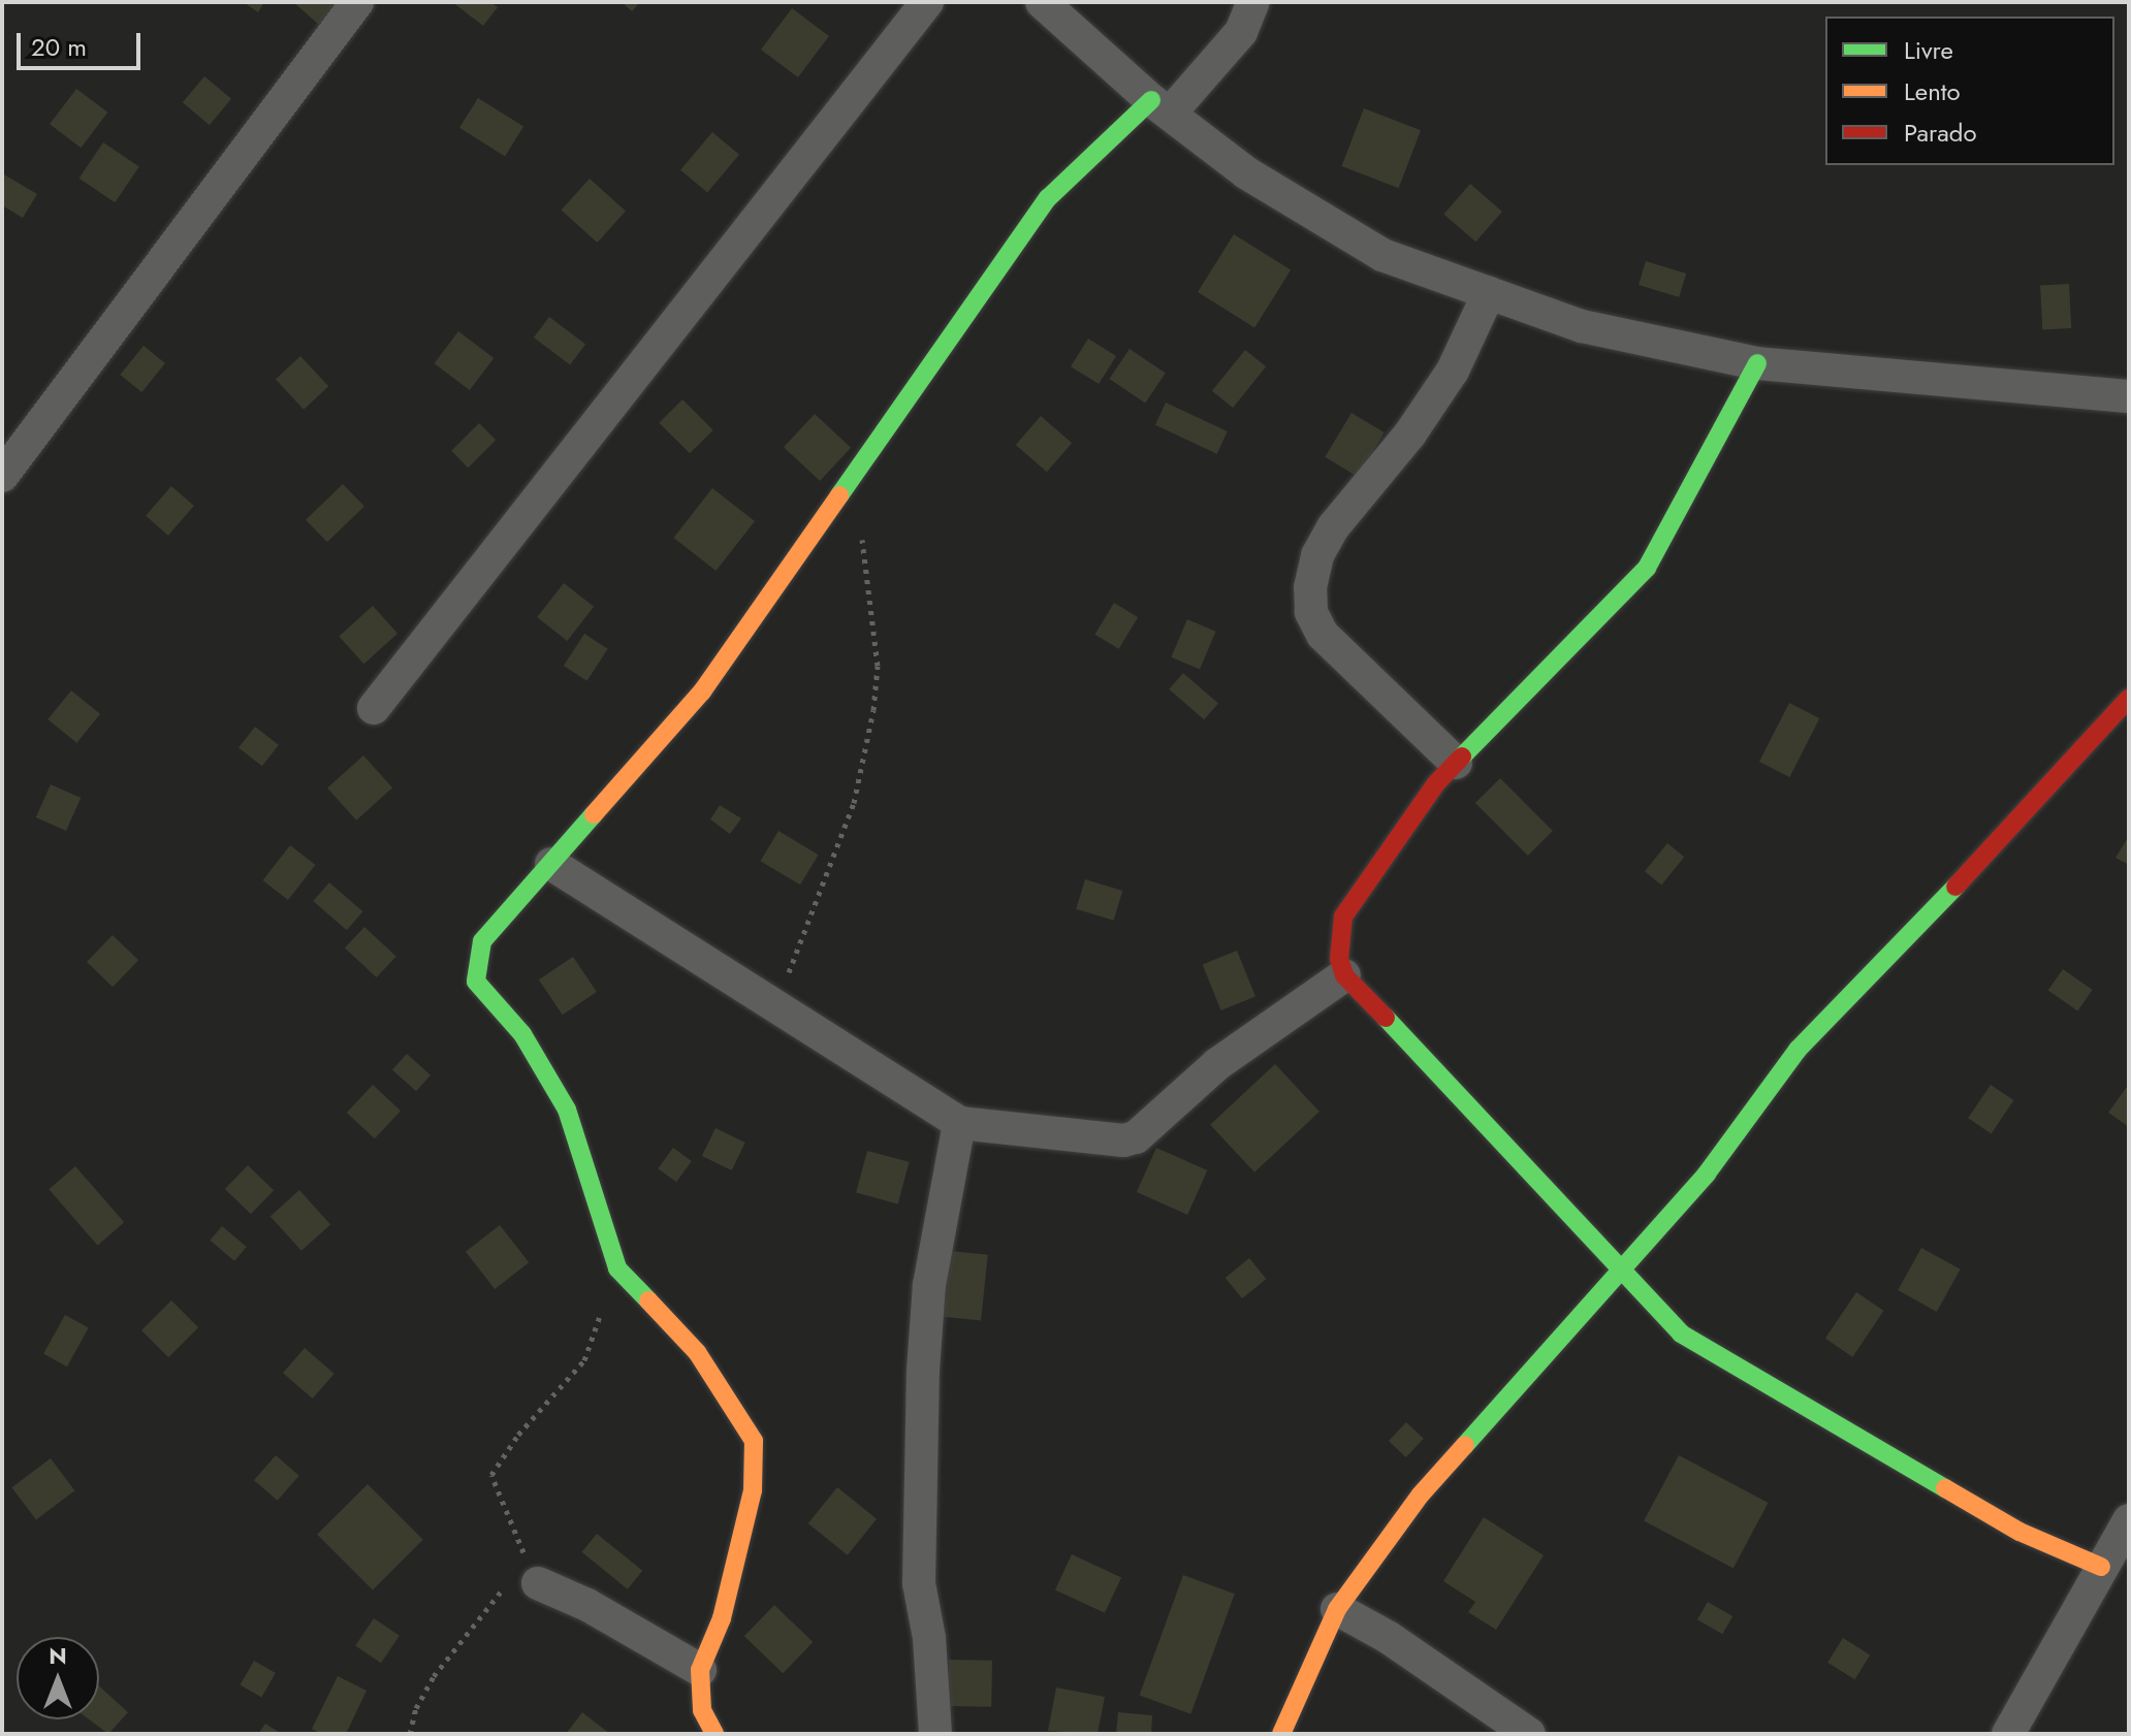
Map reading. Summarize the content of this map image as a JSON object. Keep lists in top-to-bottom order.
{
  "legend": ["Livre", "Lento", "Parado"],
  "scale_bar": "20 m",
  "north": "top"
}
